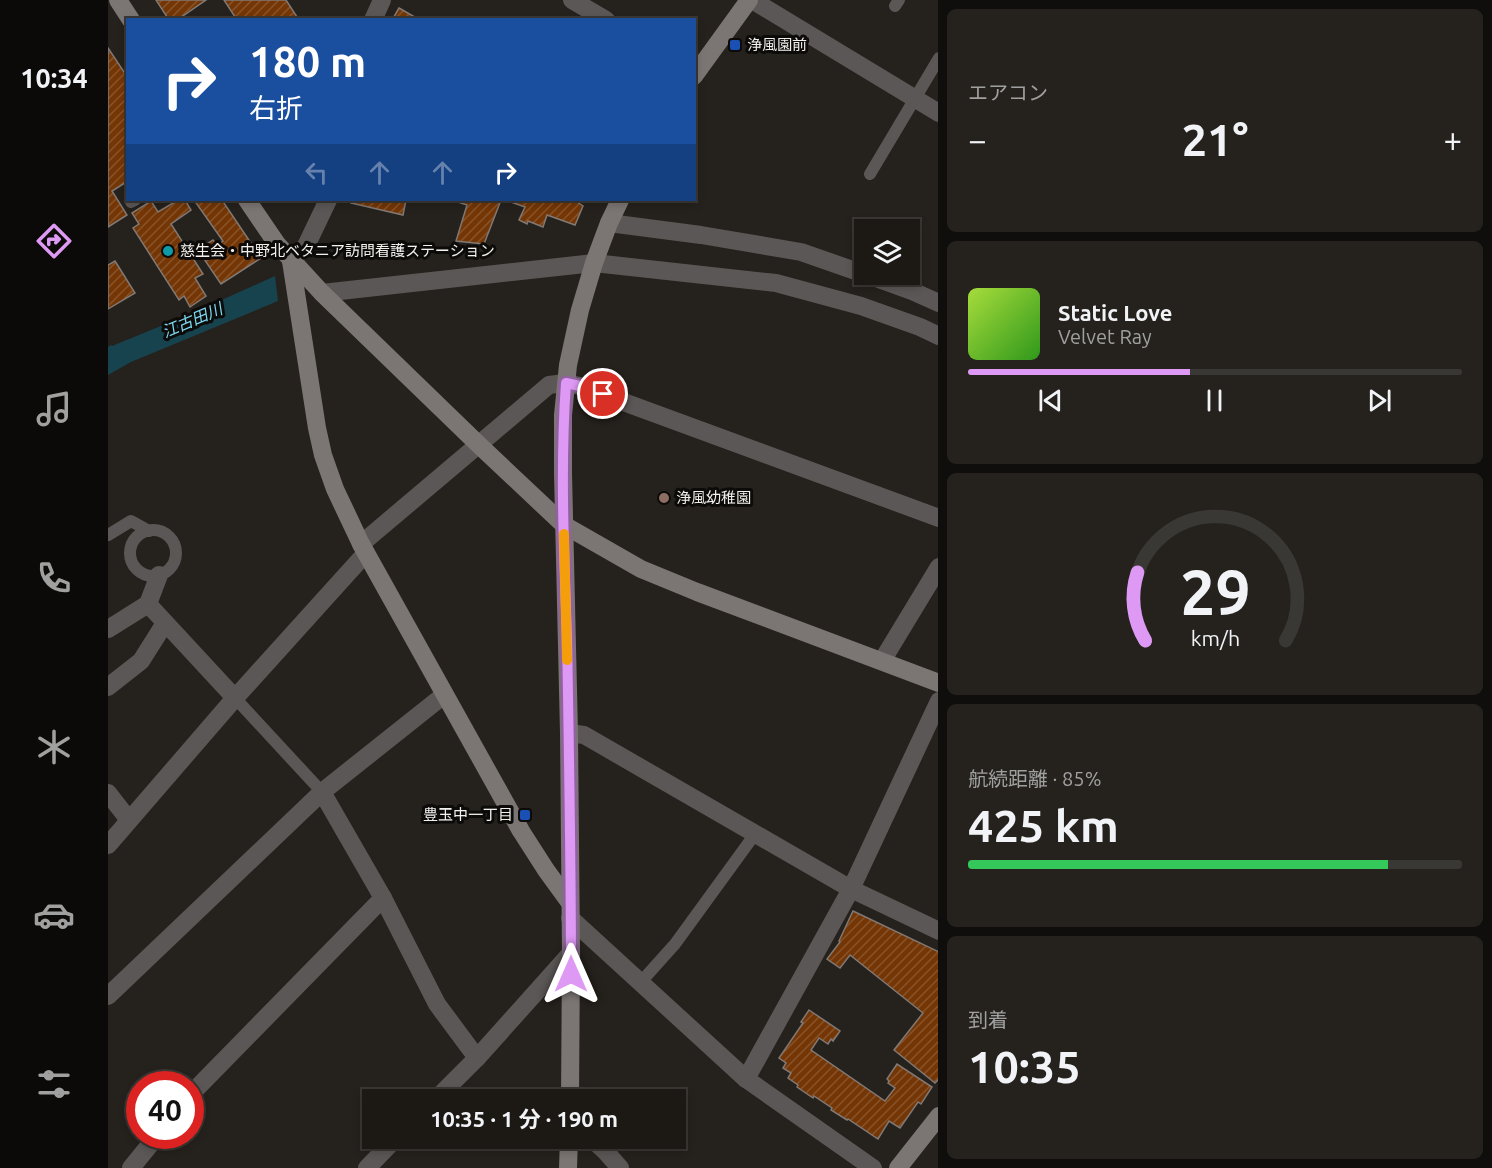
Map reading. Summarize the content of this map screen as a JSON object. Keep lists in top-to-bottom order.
{
  "water": ["江古田川"],
  "places": {
    "transit": ["浄風園前", "豊玉中一丁目"],
    "other": ["慈生会・中野北ベタニア訪問看護ステーション", "浄風幼稚園"]
  },
  "page": {
    "tabs": "10:34",
    "tile": [
      "エアコン",
      ["航続距離 · 85%", "425 km"],
      ["到着", "10:35"]
    ],
    "turn": ["180 m", "右折"],
    "heat": ["−", "21°", "+"],
    "song": ["Static Love", "Velvet Ray"],
    "limit": "40",
    "trip": "10:35 · 1 分 · 190 m",
    "gauge": ["29", "km/h"]
  }
}
